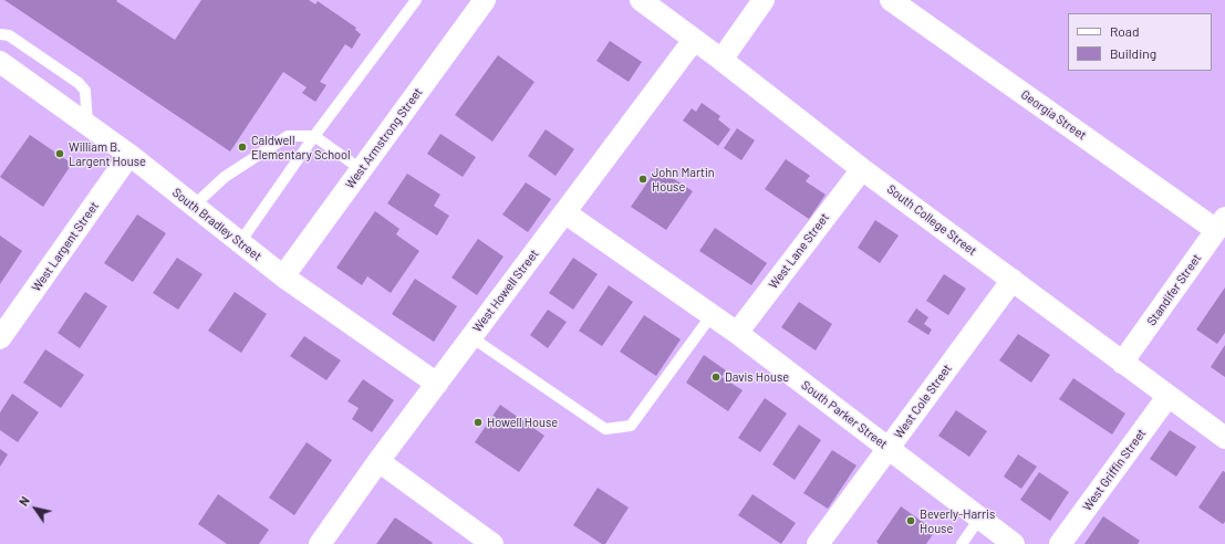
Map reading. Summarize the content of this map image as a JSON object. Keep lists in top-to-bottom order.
{
  "streets": {
    "street": [
      "Georgia Street",
      "West Armstrong Street",
      "South College Street",
      "South Bradley Street",
      "West Largent Street",
      "West Lane Street",
      "Standifer Street",
      "West Howell Street",
      "West Cole Street",
      "South Parker Street",
      "West Griffin Street"
    ]
  },
  "crossings": [
    ["Georgia Street", "Standifer Street"],
    ["West Armstrong Street", "South Bradley Street"],
    ["South College Street", "West Lane Street"],
    ["South College Street", "Standifer Street"],
    ["South College Street", "West Howell Street"],
    ["South College Street", "West Cole Street"],
    ["South College Street", "West Griffin Street"],
    ["South Bradley Street", "West Largent Street"],
    ["South Bradley Street", "West Howell Street"],
    ["West Lane Street", "South Parker Street"],
    ["West Howell Street", "South Parker Street"],
    ["West Cole Street", "South Parker Street"]
  ],
  "places": [
    "Caldwell Elementary School",
    "William B. Largent House",
    "John Martin House",
    "Davis House",
    "Howell House",
    "Beverly-Harris House"
  ],
  "legend": ["Road", "Building"],
  "north": "top left"
}
